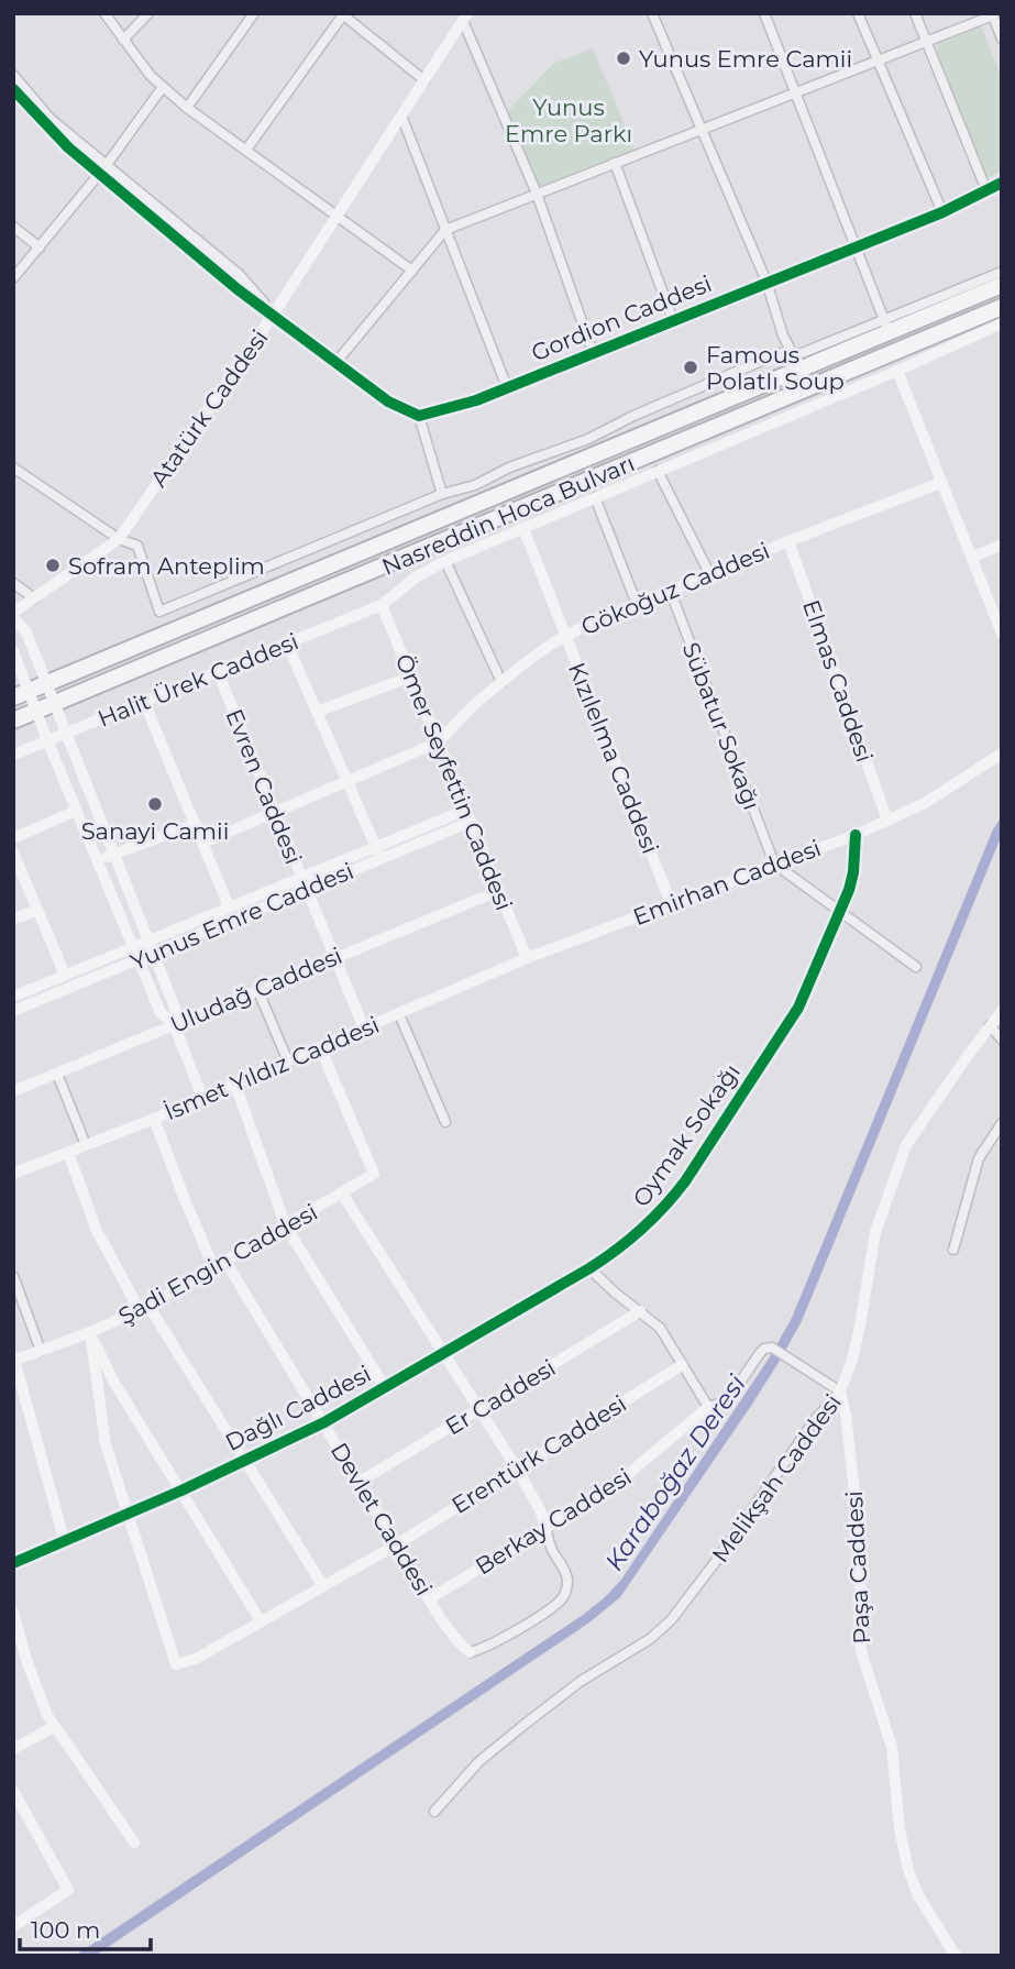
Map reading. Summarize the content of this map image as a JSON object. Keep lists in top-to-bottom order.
{
  "streets": {
    "highway": ["Nasreddin Hoca Bulvarı"],
    "street": [
      "Gordion Caddesi",
      "Atatürk Caddesi",
      "Gökoğuz Caddesi",
      "Halit Ürek Caddesi",
      "Elmas Caddesi",
      "Sübatur Sokağı",
      "Kızılelma Caddesi",
      "Ömer Seyfettin Caddesi",
      "Evren Caddesi",
      "Emirhan Caddesi",
      "Yunus Emre Caddesi",
      "Uludağ Caddesi",
      "İsmet Yıldız Caddesi",
      "Oymak Sokağı",
      "Şadi Engin Caddesi",
      "Er Caddesi",
      "Dağlı Caddesi",
      "Erentürk Caddesi",
      "Melikşah Caddesi",
      "Devlet Caddesi",
      "Berkay Caddesi",
      "Paşa Caddesi"
    ]
  },
  "crossings": [
    ["Gökoğuz Caddesi", "Elmas Caddesi"],
    ["Gökoğuz Caddesi", "Sübatur Sokağı"],
    ["Gökoğuz Caddesi", "Kızılelma Caddesi"],
    ["Gökoğuz Caddesi", "Ömer Seyfettin Caddesi"],
    ["Halit Ürek Caddesi", "Kızılelma Caddesi"],
    ["Halit Ürek Caddesi", "Ömer Seyfettin Caddesi"],
    ["Halit Ürek Caddesi", "Evren Caddesi"],
    ["Elmas Caddesi", "Emirhan Caddesi"],
    ["Sübatur Sokağı", "Emirhan Caddesi"],
    ["Kızılelma Caddesi", "Emirhan Caddesi"],
    ["Ömer Seyfettin Caddesi", "Emirhan Caddesi"],
    ["Ömer Seyfettin Caddesi", "Yunus Emre Caddesi"],
    ["Ömer Seyfettin Caddesi", "Uludağ Caddesi"],
    ["Ömer Seyfettin Caddesi", "İsmet Yıldız Caddesi"],
    ["Evren Caddesi", "Yunus Emre Caddesi"],
    ["Evren Caddesi", "Uludağ Caddesi"],
    ["Evren Caddesi", "İsmet Yıldız Caddesi"],
    ["Emirhan Caddesi", "İsmet Yıldız Caddesi"],
    ["Emirhan Caddesi", "Oymak Sokağı"],
    ["İsmet Yıldız Caddesi", "Şadi Engin Caddesi"],
    ["İsmet Yıldız Caddesi", "Devlet Caddesi"],
    ["Oymak Sokağı", "Dağlı Caddesi"],
    ["Şadi Engin Caddesi", "Devlet Caddesi"],
    ["Er Caddesi", "Devlet Caddesi"],
    ["Dağlı Caddesi", "Erentürk Caddesi"],
    ["Dağlı Caddesi", "Devlet Caddesi"],
    ["Erentürk Caddesi", "Devlet Caddesi"],
    ["Melikşah Caddesi", "Paşa Caddesi"],
    ["Devlet Caddesi", "Berkay Caddesi"]
  ],
  "water": ["Karaboğaz Deresi"],
  "parks": ["Yunus Emre Parkı"],
  "places": [
    "Yunus Emre Camii",
    "Famous Polatlı Soup",
    "Sofram Anteplim",
    "Sanayi Camii"
  ],
  "scale_bar": "100 m"
}
